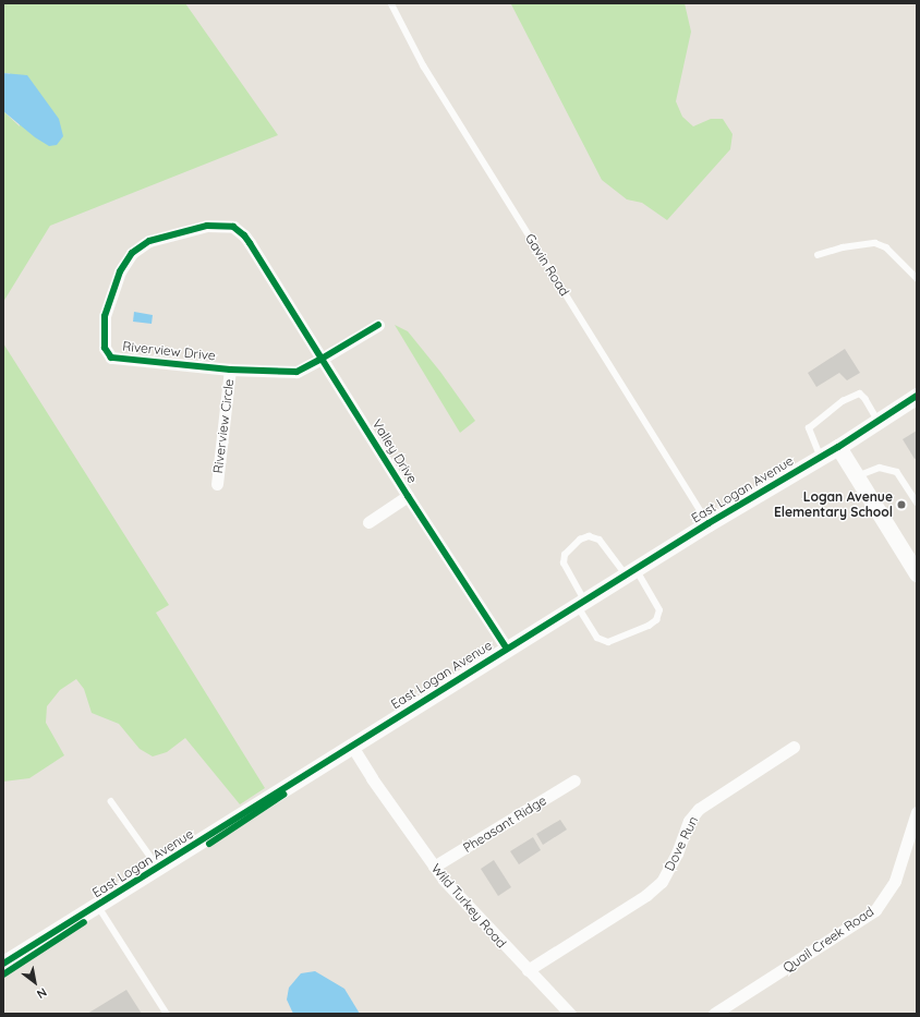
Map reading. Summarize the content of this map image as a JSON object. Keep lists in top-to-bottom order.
{
  "streets": {
    "street": [
      "Riverview Drive",
      "Riverview Circle",
      "Valley Drive",
      "East Logan Avenue",
      "Pheasant Ridge",
      "Dove Run",
      "Wild Turkey Road",
      "Quail Creek Road"
    ],
    "lane": ["Gavin Road"]
  },
  "crossings": [
    ["Gavin Road", "East Logan Avenue"],
    ["Riverview Drive", "Riverview Circle"],
    ["Riverview Drive", "Valley Drive"],
    ["Valley Drive", "East Logan Avenue"],
    ["East Logan Avenue", "Wild Turkey Road"],
    ["Pheasant Ridge", "Wild Turkey Road"],
    ["Dove Run", "Wild Turkey Road"]
  ],
  "places": ["Logan Avenue Elementary School"],
  "north": "bottom right"
}
